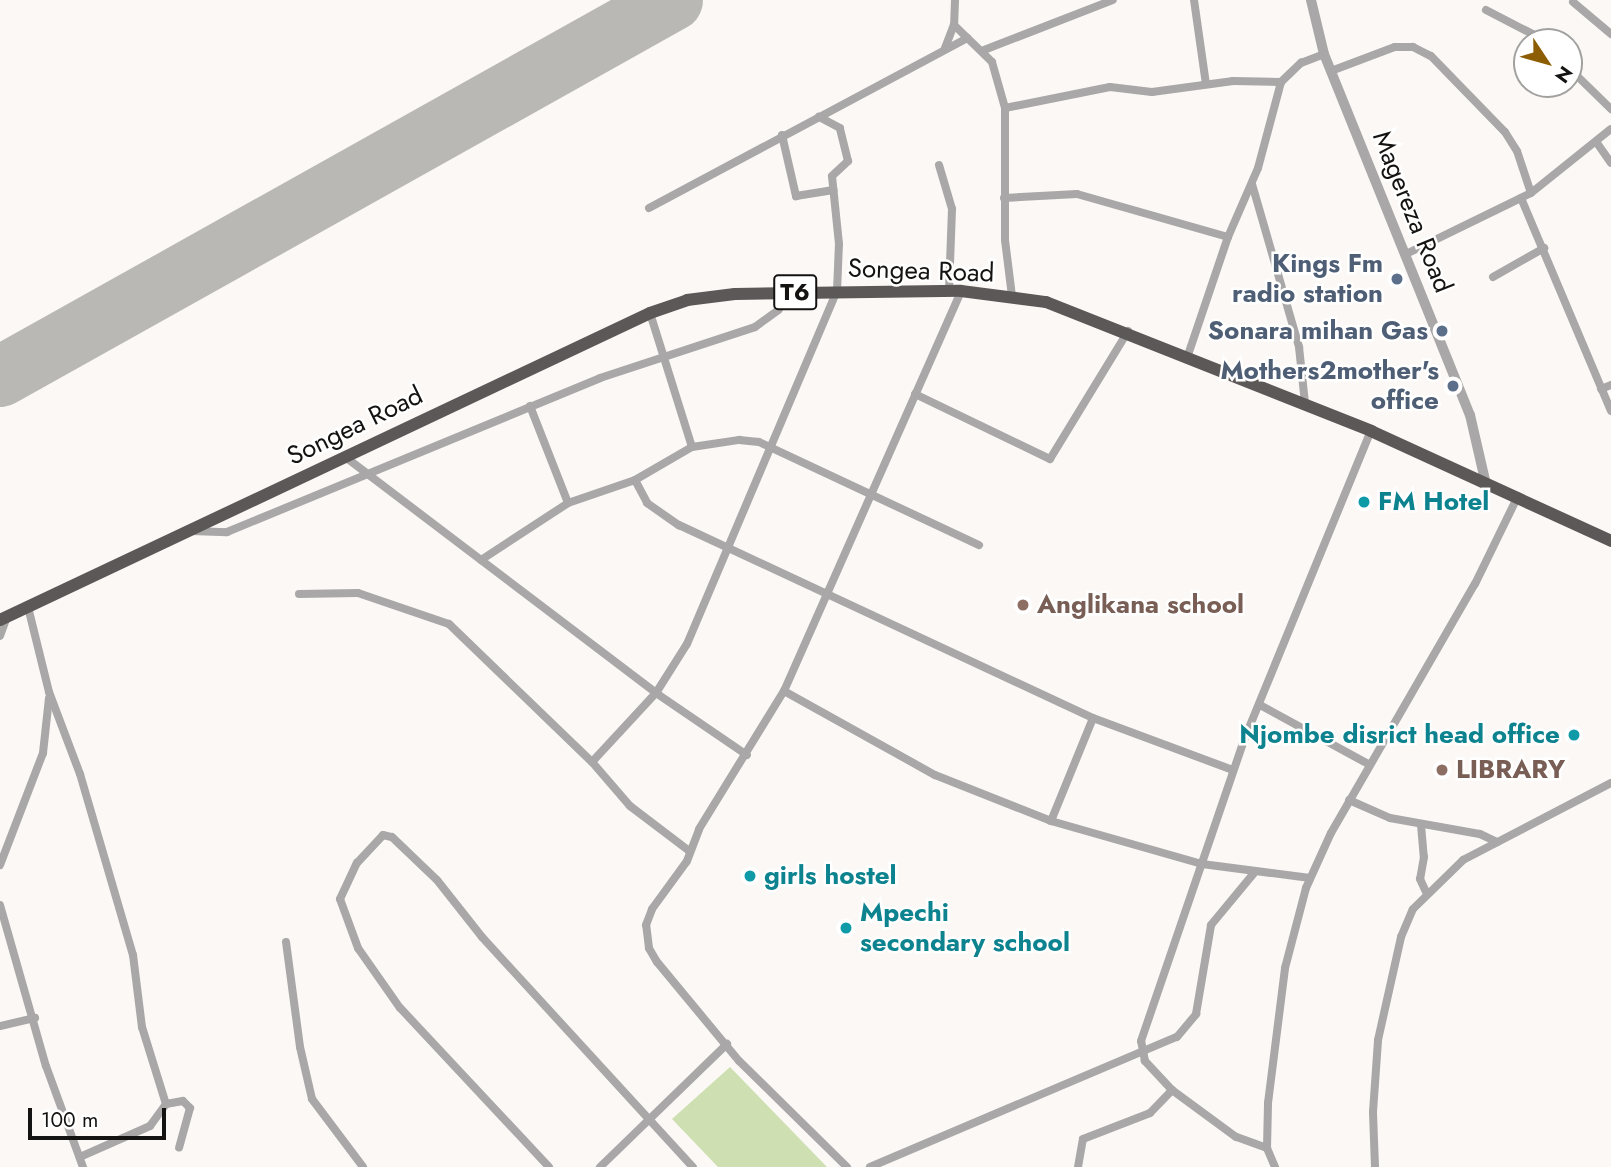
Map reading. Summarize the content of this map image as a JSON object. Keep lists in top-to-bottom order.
{
  "streets": {
    "highway": ["Songea Road", "T6"],
    "street": ["Magereza Road"]
  },
  "crossings": [
    ["Magereza Road", "Songea Road"]
  ],
  "places": [
    "Kings Fm radio station",
    "Sonara mihan Gas",
    "Mothers2mother's office",
    "FM Hotel",
    "Anglikana school",
    "Njombe disrict head office",
    "LIBRARY",
    "girls hostel",
    "Mpechi secondary school"
  ],
  "scale_bar": "100 m",
  "north": "bottom right"
}
